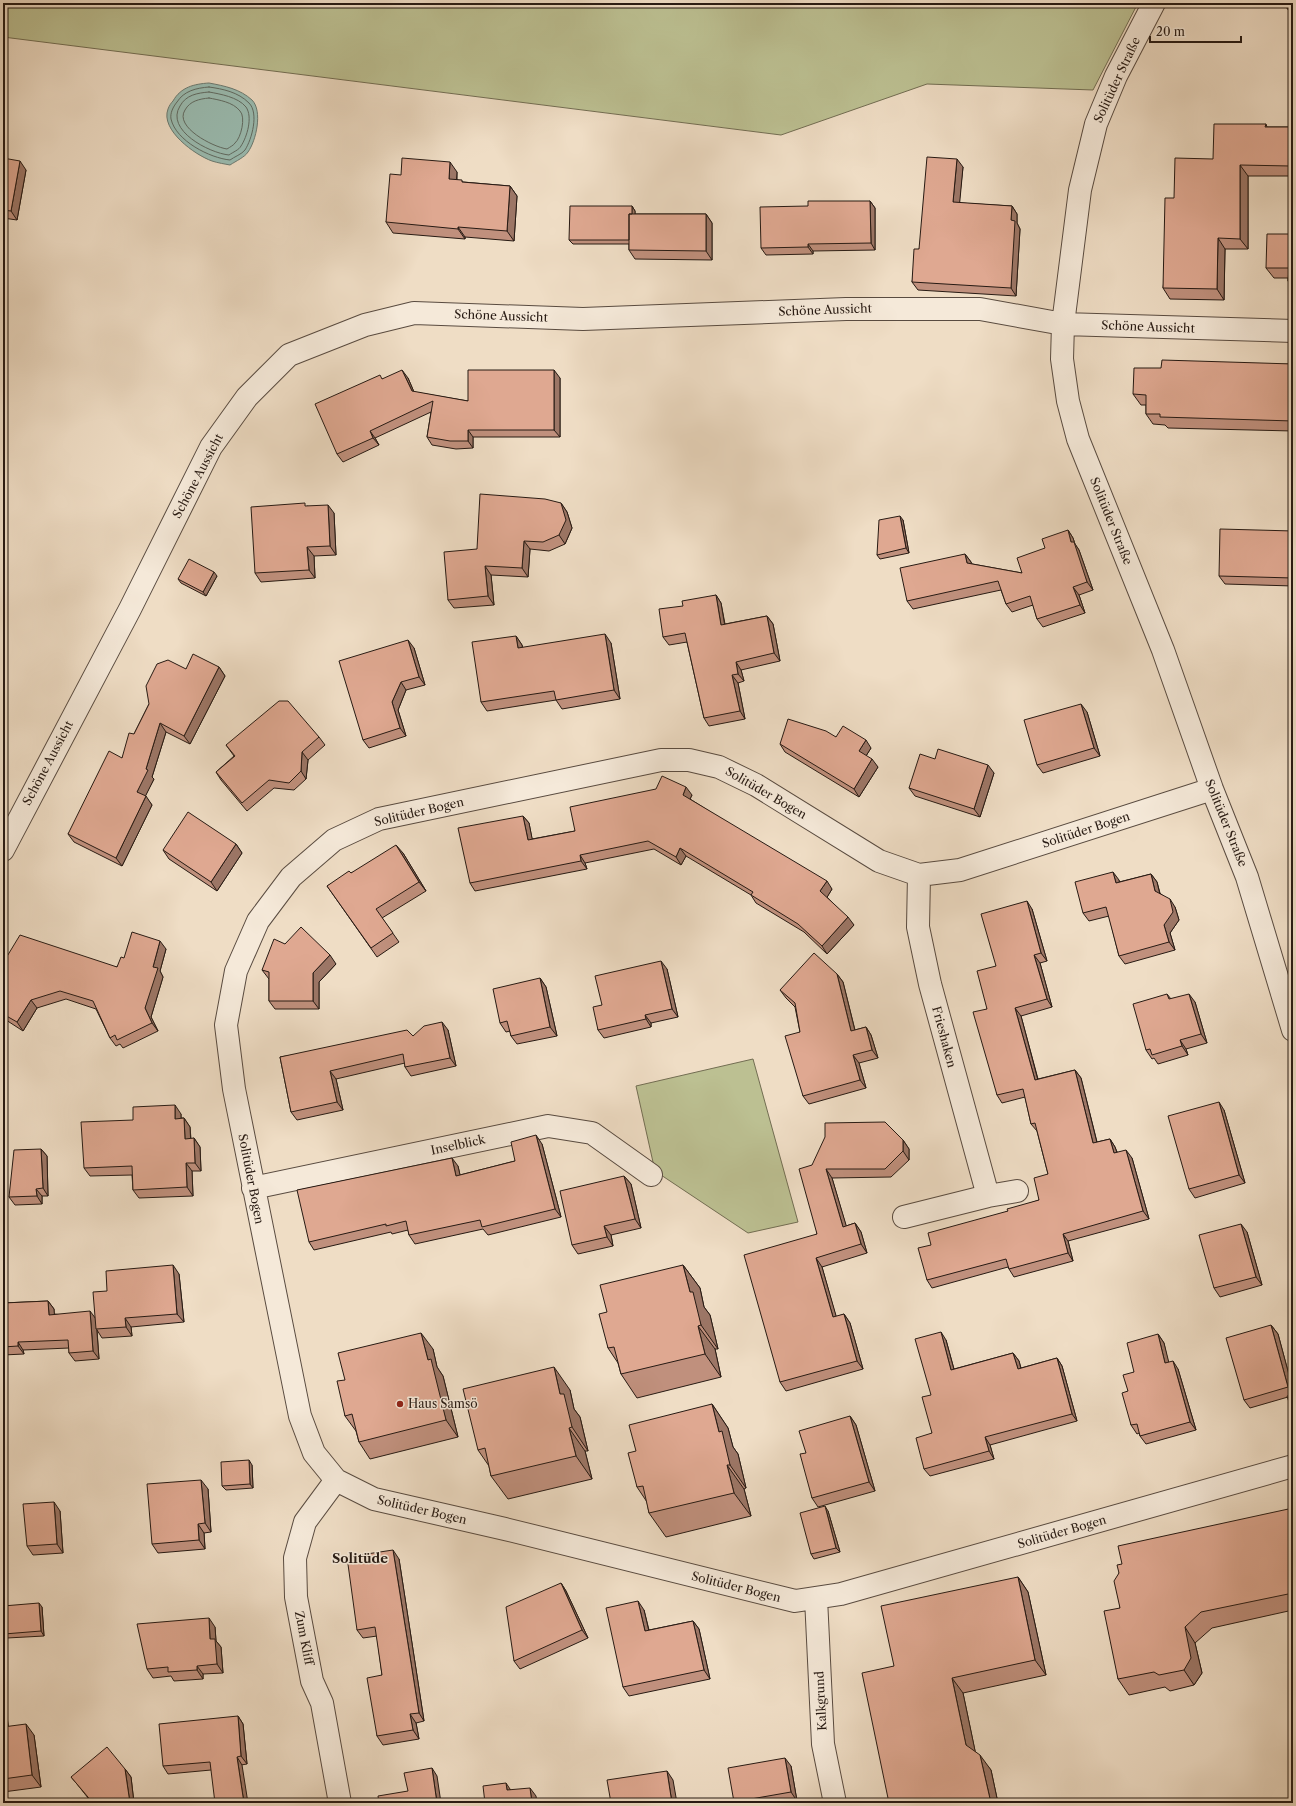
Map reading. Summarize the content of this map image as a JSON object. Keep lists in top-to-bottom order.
{
  "streets": {
    "street": [
      "Solitüder Straße",
      "Schöne Aussicht",
      "Solitüder Bogen",
      "Frieshaken",
      "Inselblick",
      "Zum Kliff",
      "Kalkgrund"
    ]
  },
  "crossings": [
    ["Solitüder Straße", "Schöne Aussicht"],
    ["Solitüder Straße", "Solitüder Bogen"],
    ["Solitüder Bogen", "Frieshaken"],
    ["Solitüder Bogen", "Inselblick"],
    ["Solitüder Bogen", "Zum Kliff"],
    ["Solitüder Bogen", "Kalkgrund"]
  ],
  "districts": ["Solitüde"],
  "places": ["Haus Samsö"],
  "scale_bar": "20 m"
}
